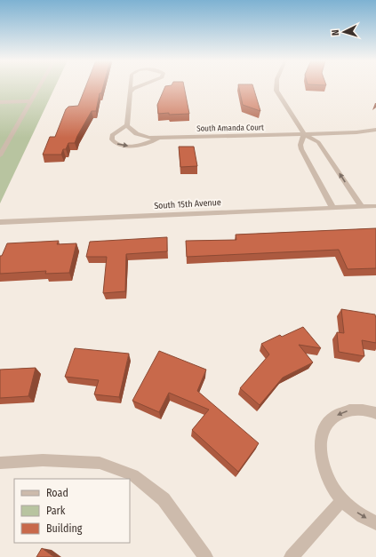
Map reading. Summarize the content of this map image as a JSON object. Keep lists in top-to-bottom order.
{
  "streets": {
    "street": ["South Amanda Court", "South 15th Avenue"]
  },
  "legend": ["Road", "Park", "Building"],
  "north": "left"
}
